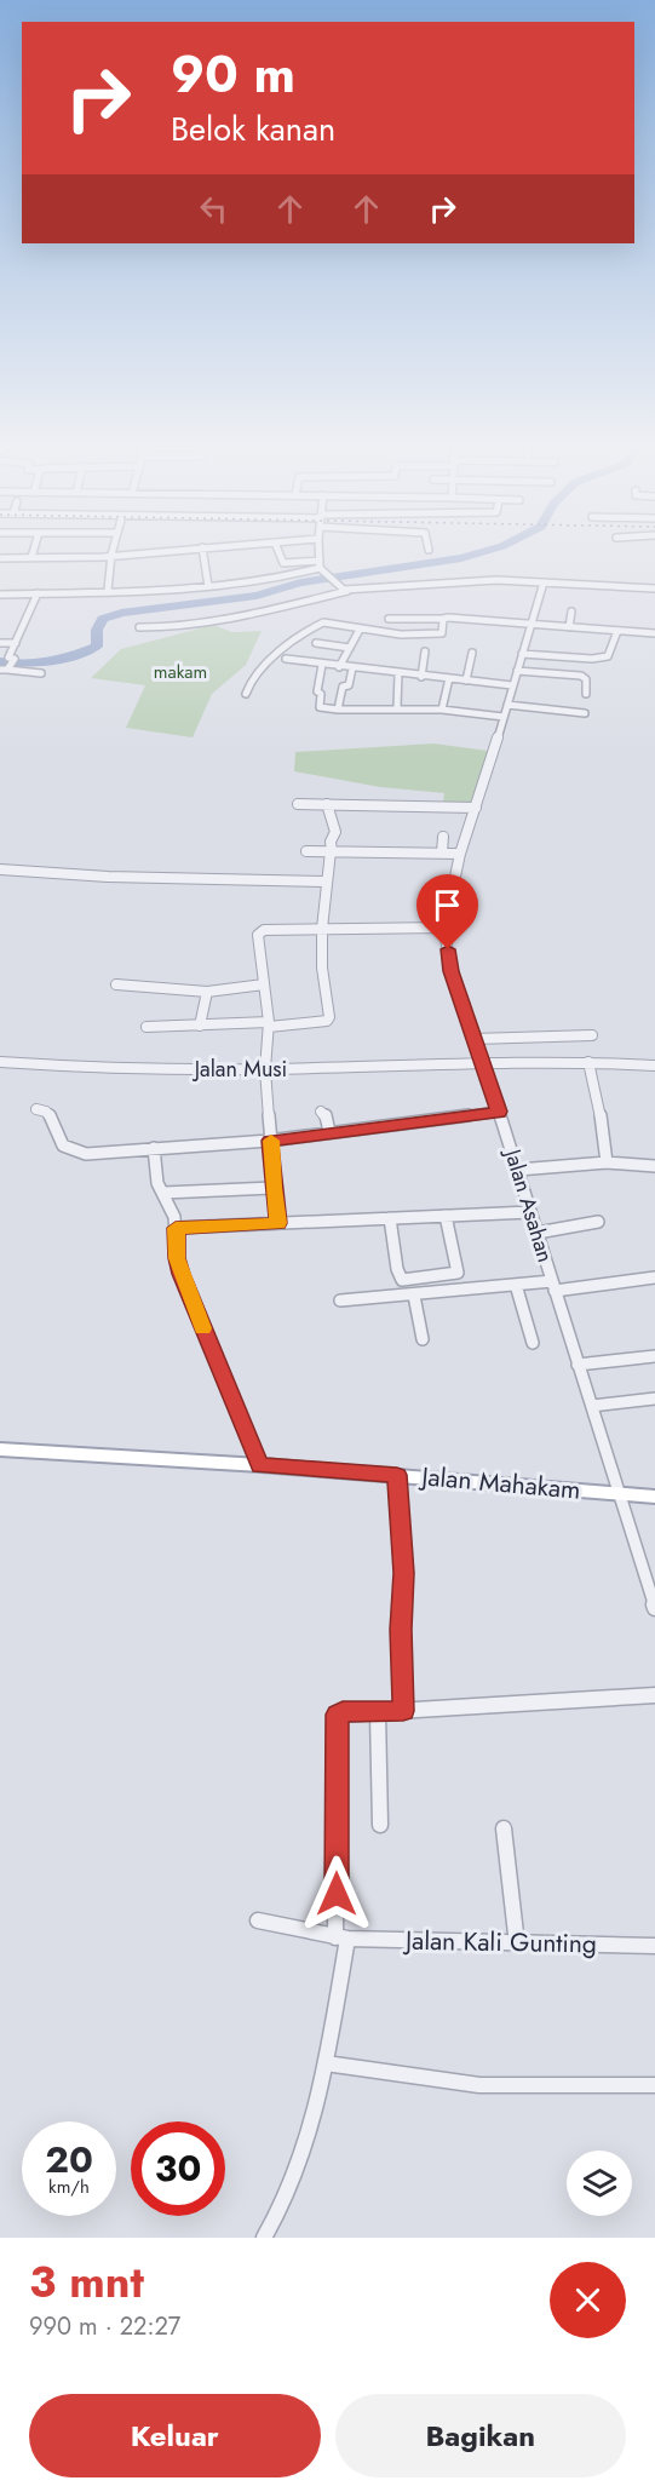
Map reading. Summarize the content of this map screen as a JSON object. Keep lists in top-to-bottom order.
{
  "streets": {
    "main road": ["Jalan Mahakam"],
    "street": ["Jalan Musi", "Jalan Asahan", "Jalan Kali Gunting"]
  },
  "crossings": [
    ["Jalan Musi", "Jalan Asahan"],
    ["Jalan Asahan", "Jalan Mahakam"]
  ],
  "parks": ["makam"],
  "page": {
    "turn": ["90 m", "Belok kanan"],
    "speed": "20 km/h",
    "limit": "30",
    "heading": ["3 mnt", "990 m · 22:27"],
    "buttons": ["Keluar", "Bagikan"]
  }
}
